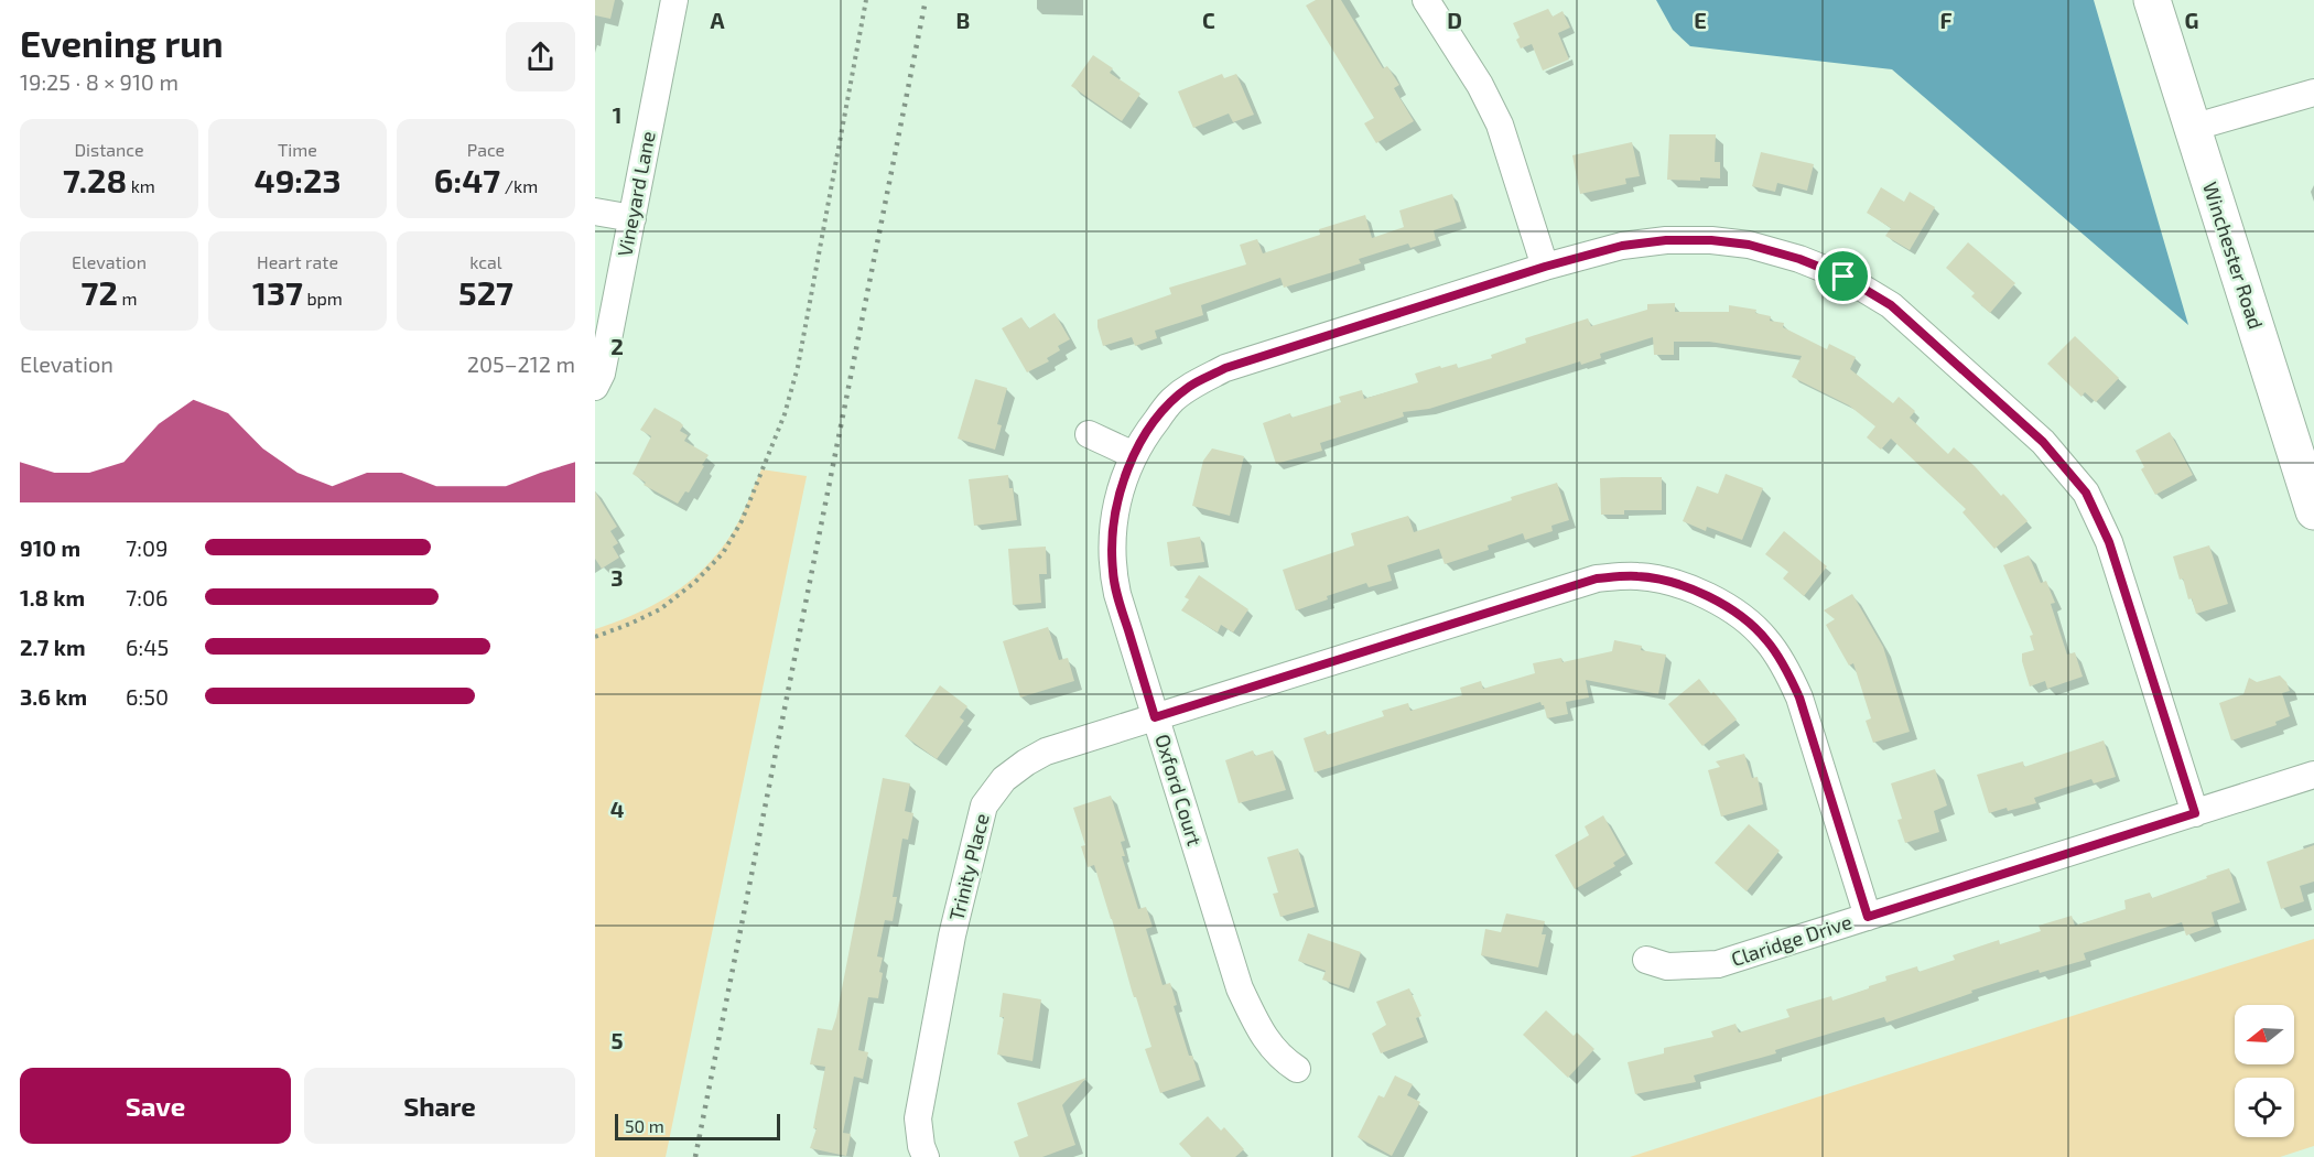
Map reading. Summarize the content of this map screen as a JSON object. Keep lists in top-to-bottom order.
{
  "streets": {
    "main road": ["Winchester Road"],
    "street": [
      "Vineyard Lane",
      "Oxford Court",
      "Trinity Place",
      "Claridge Drive"
    ]
  },
  "crossings": [
    ["Oxford Court", "Trinity Place"],
    ["Oxford Court", "Claridge Drive"],
    ["Trinity Place", "Claridge Drive"]
  ],
  "scale_bar": "50 m",
  "north": "left",
  "page": {
    "heading": ["Evening run", "19:25 · 8 × 910 m"],
    "stats": [
      ["Distance", "7.28 km"],
      ["Time", "49:23"],
      ["Pace", "6:47 /km"],
      ["Elevation", "72 m"],
      ["Heart rate", "137 bpm"],
      ["kcal", "527"]
    ],
    "chart": ["Elevation", "205–212 m"],
    "list": [
      {
        "name": "910 m",
        "note": "7:09"
      },
      {
        "name": "1.8 km",
        "note": "7:06"
      },
      {
        "name": "2.7 km",
        "note": "6:45"
      },
      {
        "name": "3.6 km",
        "note": "6:50"
      }
    ],
    "buttons": ["Save", "Share"],
    "scale": "50 m"
  },
  "grid": {
    "columns": [
      "A",
      "B",
      "C",
      "D",
      "E",
      "F",
      "G"
    ],
    "rows": [
      "1",
      "2",
      "3",
      "4",
      "5"
    ]
  }
}
